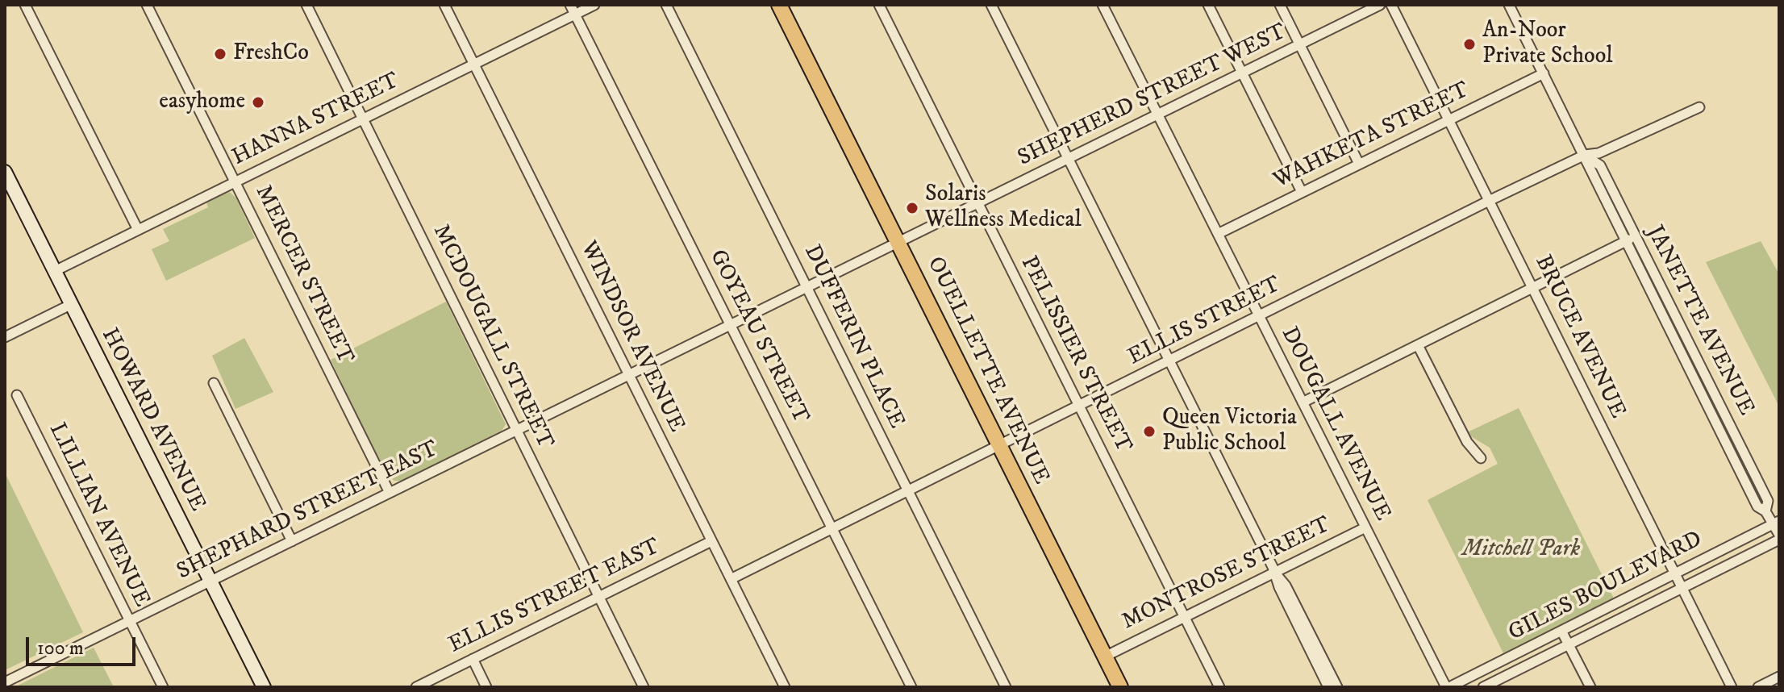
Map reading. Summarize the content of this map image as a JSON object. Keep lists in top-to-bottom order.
{
  "streets": {
    "main road": ["OUELLETTE AVENUE", "HOWARD AVENUE"],
    "street": [
      "SHEPHERD STREET WEST",
      "HANNA STREET",
      "WAHKETA STREET",
      "MERCER STREET",
      "JANETTE AVENUE",
      "ELLIS STREET",
      "MCDOUGALL STREET",
      "WINDSOR AVENUE",
      "GOYEAU STREET",
      "DUFFERIN PLACE",
      "BRUCE AVENUE",
      "PELISSIER STREET",
      "DOUGALL AVENUE",
      "SHEPHARD STREET EAST",
      "LILLIAN AVENUE",
      "MONTROSE STREET",
      "GILES BOULEVARD",
      "ELLIS STREET EAST"
    ]
  },
  "crossings": [
    ["SHEPHERD STREET WEST", "WINDSOR AVENUE"],
    ["SHEPHERD STREET WEST", "GOYEAU STREET"],
    ["SHEPHERD STREET WEST", "DUFFERIN PLACE"],
    ["SHEPHERD STREET WEST", "PELISSIER STREET"],
    ["SHEPHERD STREET WEST", "OUELLETTE AVENUE"],
    ["SHEPHERD STREET WEST", "DOUGALL AVENUE"],
    ["SHEPHERD STREET WEST", "SHEPHARD STREET EAST"],
    ["HANNA STREET", "MERCER STREET"],
    ["HANNA STREET", "MCDOUGALL STREET"],
    ["HANNA STREET", "WINDSOR AVENUE"],
    ["HANNA STREET", "GOYEAU STREET"],
    ["HANNA STREET", "HOWARD AVENUE"],
    ["WAHKETA STREET", "JANETTE AVENUE"],
    ["WAHKETA STREET", "BRUCE AVENUE"],
    ["WAHKETA STREET", "DOUGALL AVENUE"],
    ["MERCER STREET", "SHEPHARD STREET EAST"],
    ["JANETTE AVENUE", "ELLIS STREET"],
    ["JANETTE AVENUE", "GILES BOULEVARD"],
    ["ELLIS STREET", "WINDSOR AVENUE"],
    ["ELLIS STREET", "GOYEAU STREET"],
    ["ELLIS STREET", "DUFFERIN PLACE"],
    ["ELLIS STREET", "BRUCE AVENUE"],
    ["ELLIS STREET", "PELISSIER STREET"],
    ["ELLIS STREET", "OUELLETTE AVENUE"],
    ["ELLIS STREET", "DOUGALL AVENUE"],
    ["MCDOUGALL STREET", "SHEPHARD STREET EAST"],
    ["MCDOUGALL STREET", "ELLIS STREET EAST"],
    ["WINDSOR AVENUE", "SHEPHARD STREET EAST"],
    ["WINDSOR AVENUE", "ELLIS STREET EAST"],
    ["BRUCE AVENUE", "GILES BOULEVARD"],
    ["PELISSIER STREET", "MONTROSE STREET"],
    ["OUELLETTE AVENUE", "MONTROSE STREET"],
    ["HOWARD AVENUE", "SHEPHARD STREET EAST"],
    ["DOUGALL AVENUE", "MONTROSE STREET"],
    ["DOUGALL AVENUE", "GILES BOULEVARD"],
    ["SHEPHARD STREET EAST", "LILLIAN AVENUE"]
  ],
  "parks": ["Mitchell Park"],
  "places": [
    "An-Noor Private School",
    "FreshCo",
    "easyhome",
    "Solaris Wellness Medical",
    "Queen Victoria Public School"
  ],
  "scale_bar": "100 m"
}
